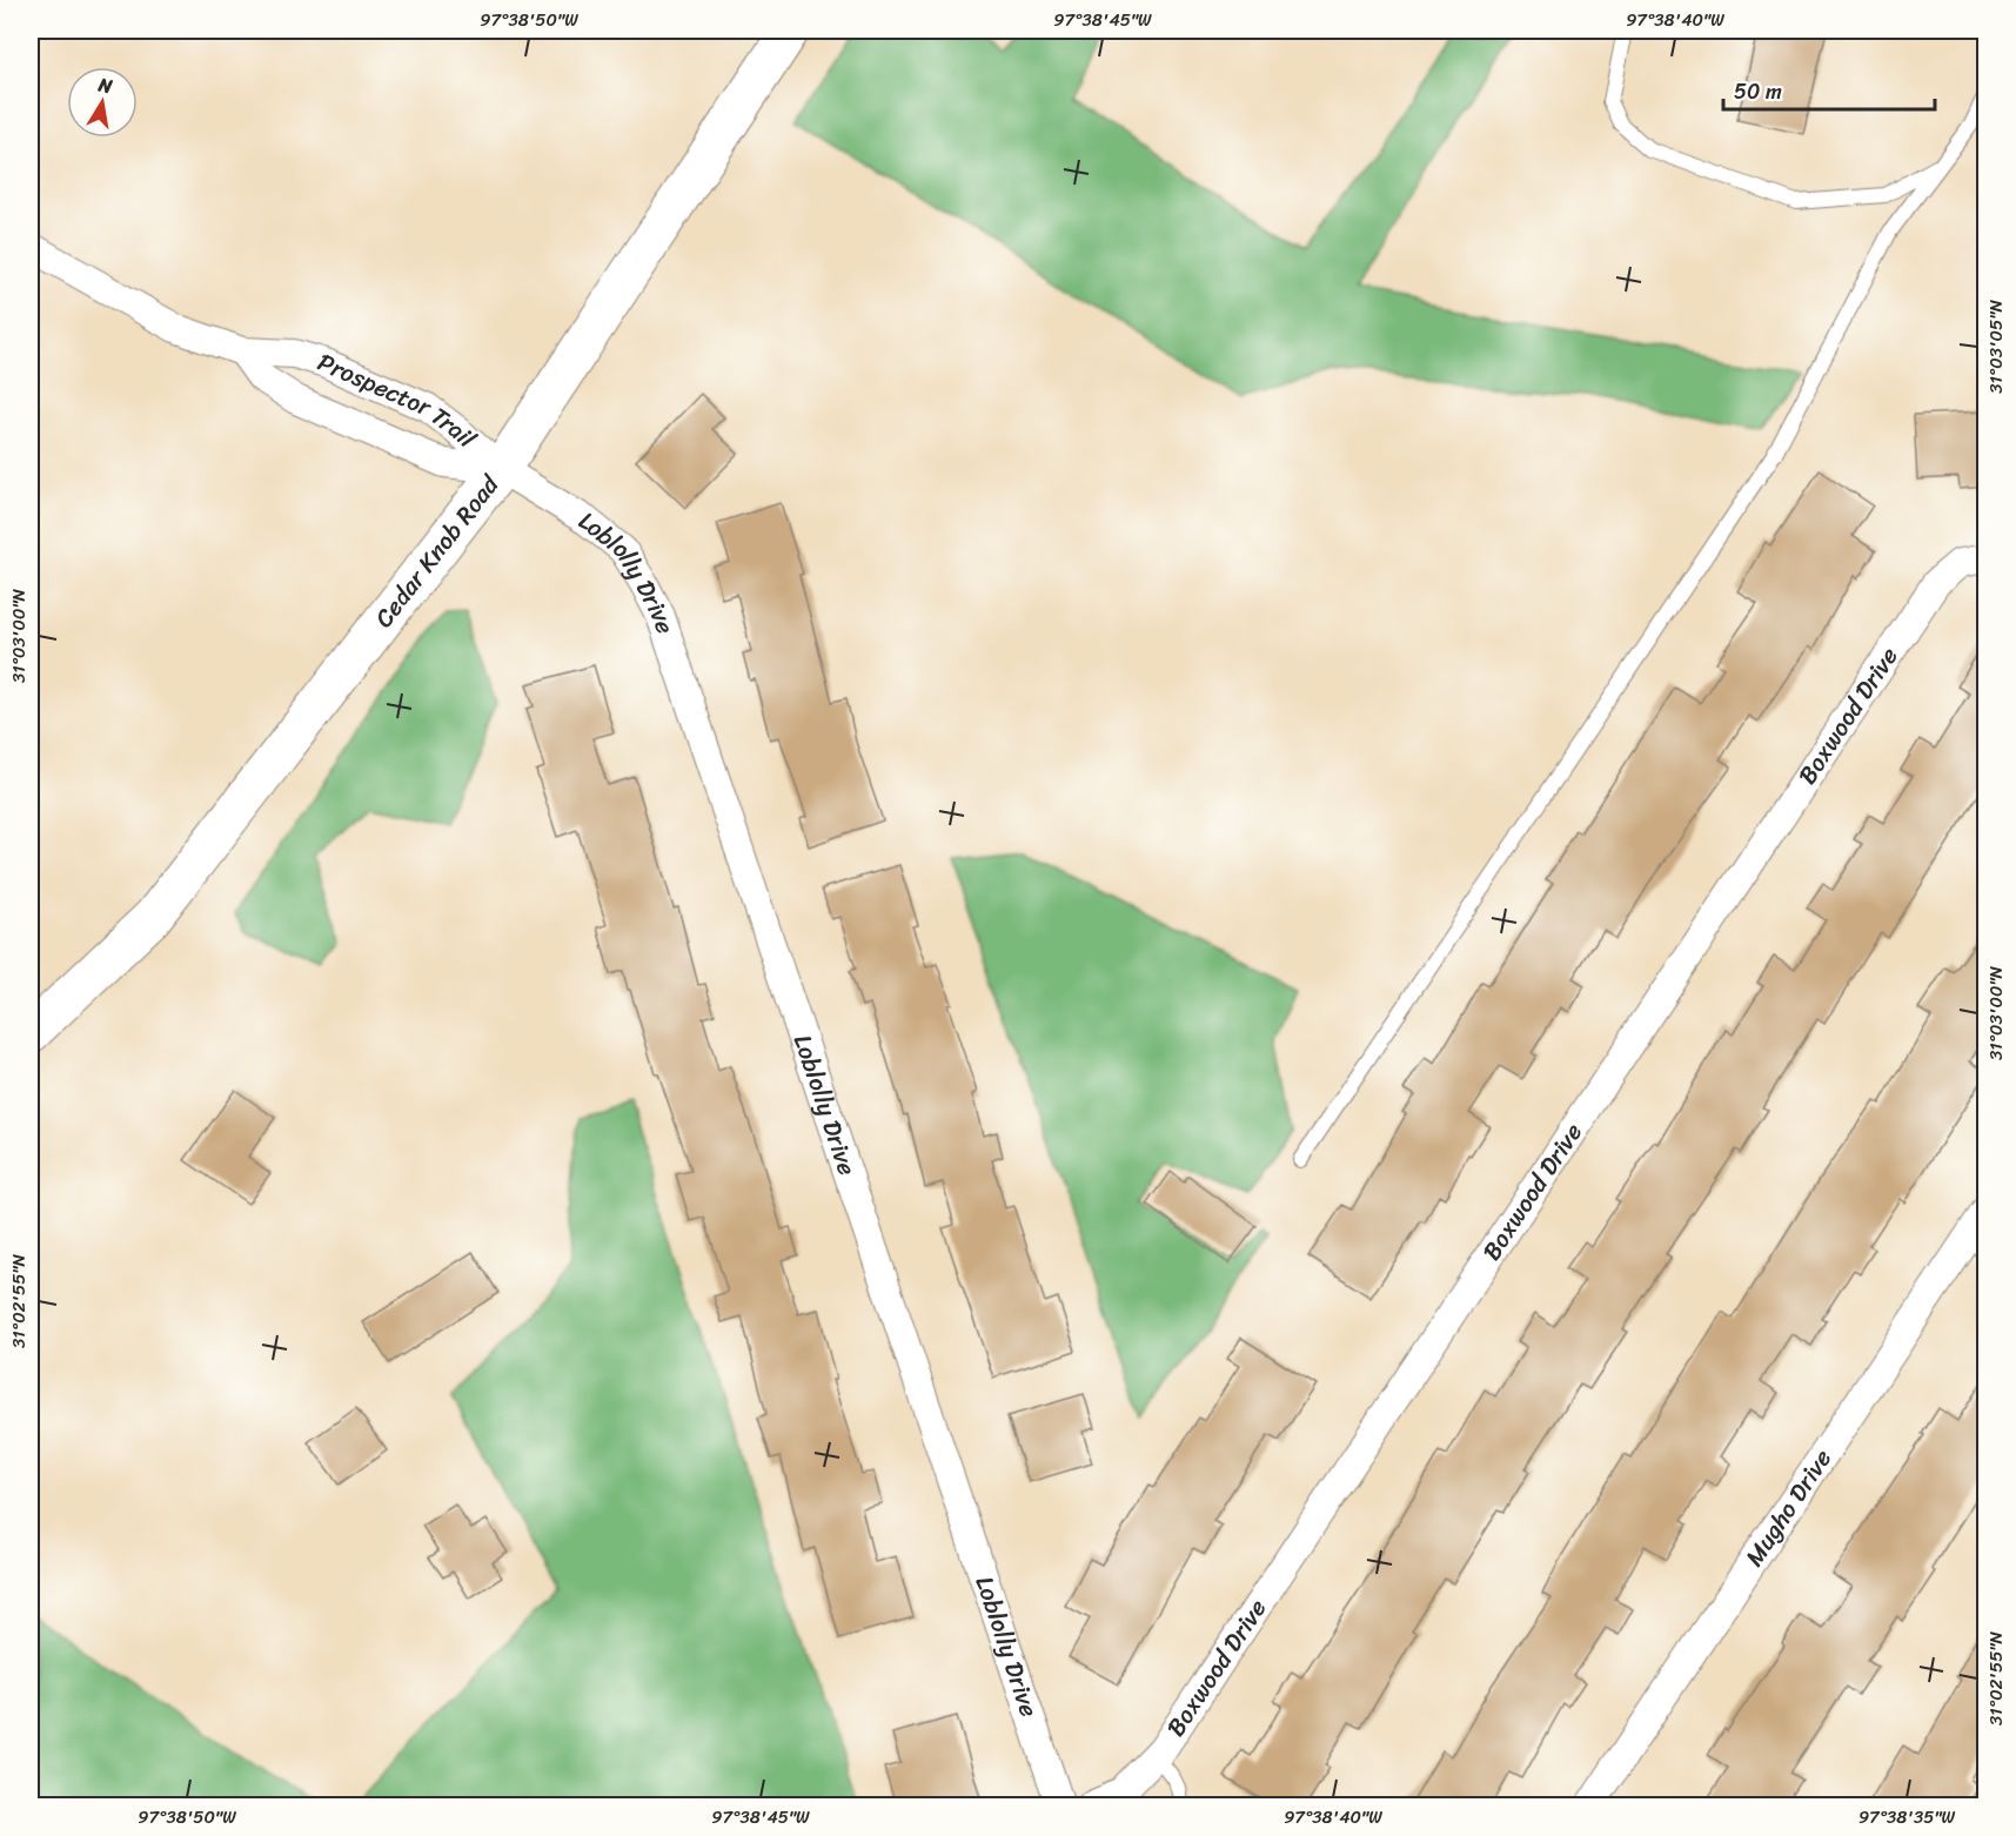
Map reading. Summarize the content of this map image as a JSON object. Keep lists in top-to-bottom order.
{
  "streets": {
    "street": [
      "Prospector Trail",
      "Cedar Knob Road",
      "Loblolly Drive",
      "Boxwood Drive",
      "Mugho Drive"
    ]
  },
  "crossings": [
    ["Prospector Trail", "Cedar Knob Road"],
    ["Prospector Trail", "Loblolly Drive"],
    ["Cedar Knob Road", "Loblolly Drive"]
  ],
  "scale_bar": "50 m",
  "north": "top",
  "coordinates": [
    "97°38'50\"W",
    "97°38'45\"W",
    "97°38'40\"W",
    "31°03'05\"N",
    "31°03'00\"N",
    "31°02'55\"N",
    "97°38'35\"W"
  ]
}
